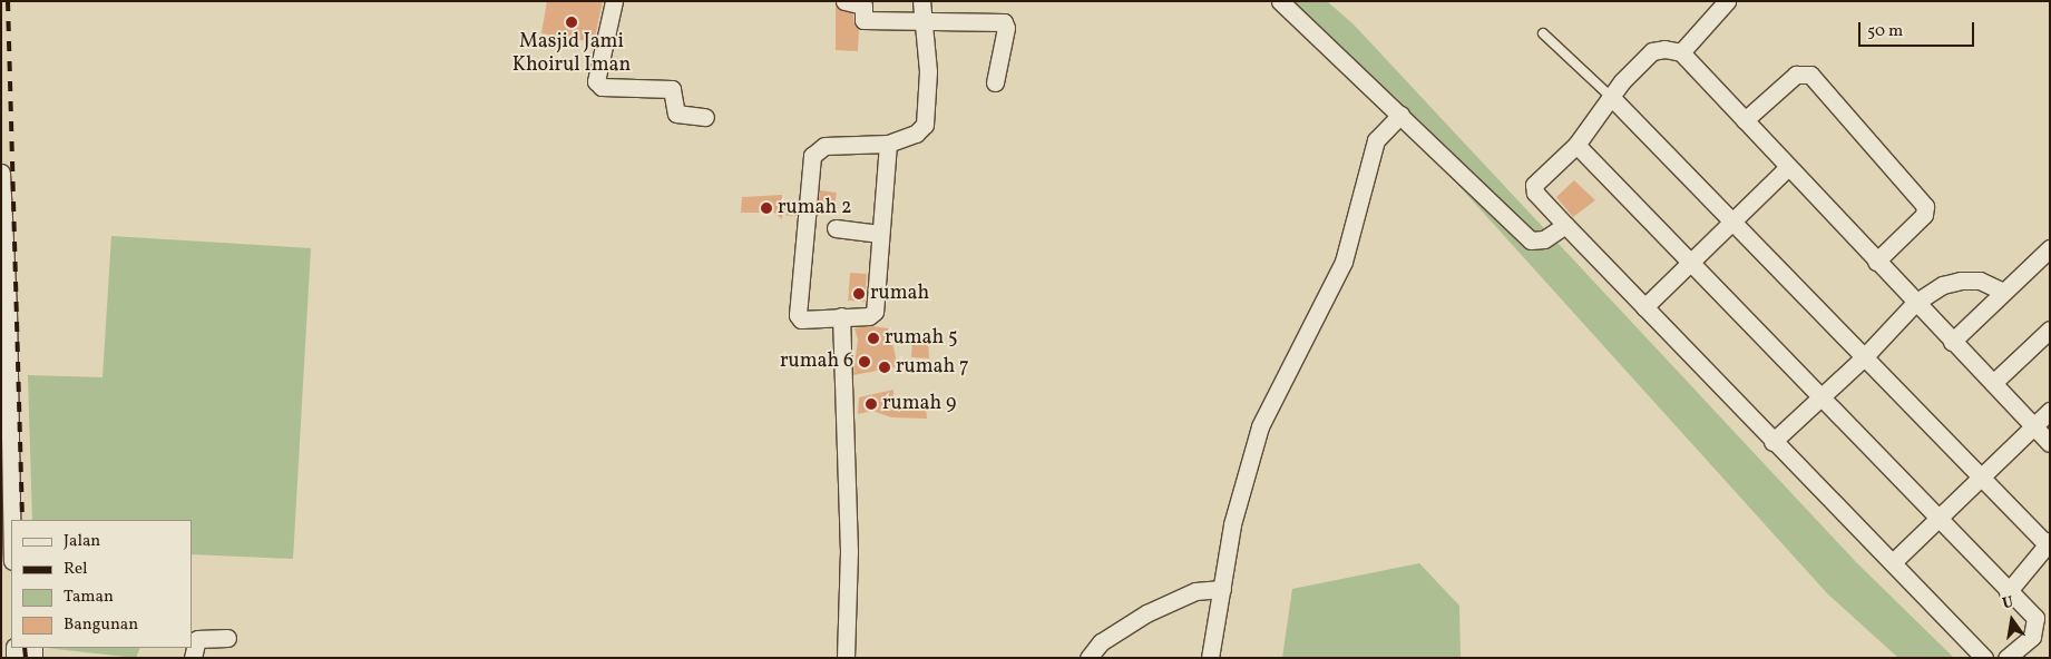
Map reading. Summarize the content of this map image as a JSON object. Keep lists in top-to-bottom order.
{
  "places": [
    "Masjid Jami Khoirul Iman",
    "rumah 2",
    "rumah",
    "rumah 5",
    "rumah 6",
    "rumah 7",
    "rumah 9"
  ],
  "legend": [
    "Jalan",
    "Rel",
    "Taman",
    "Bangunan"
  ],
  "scale_bar": "50 m",
  "north": "top"
}
